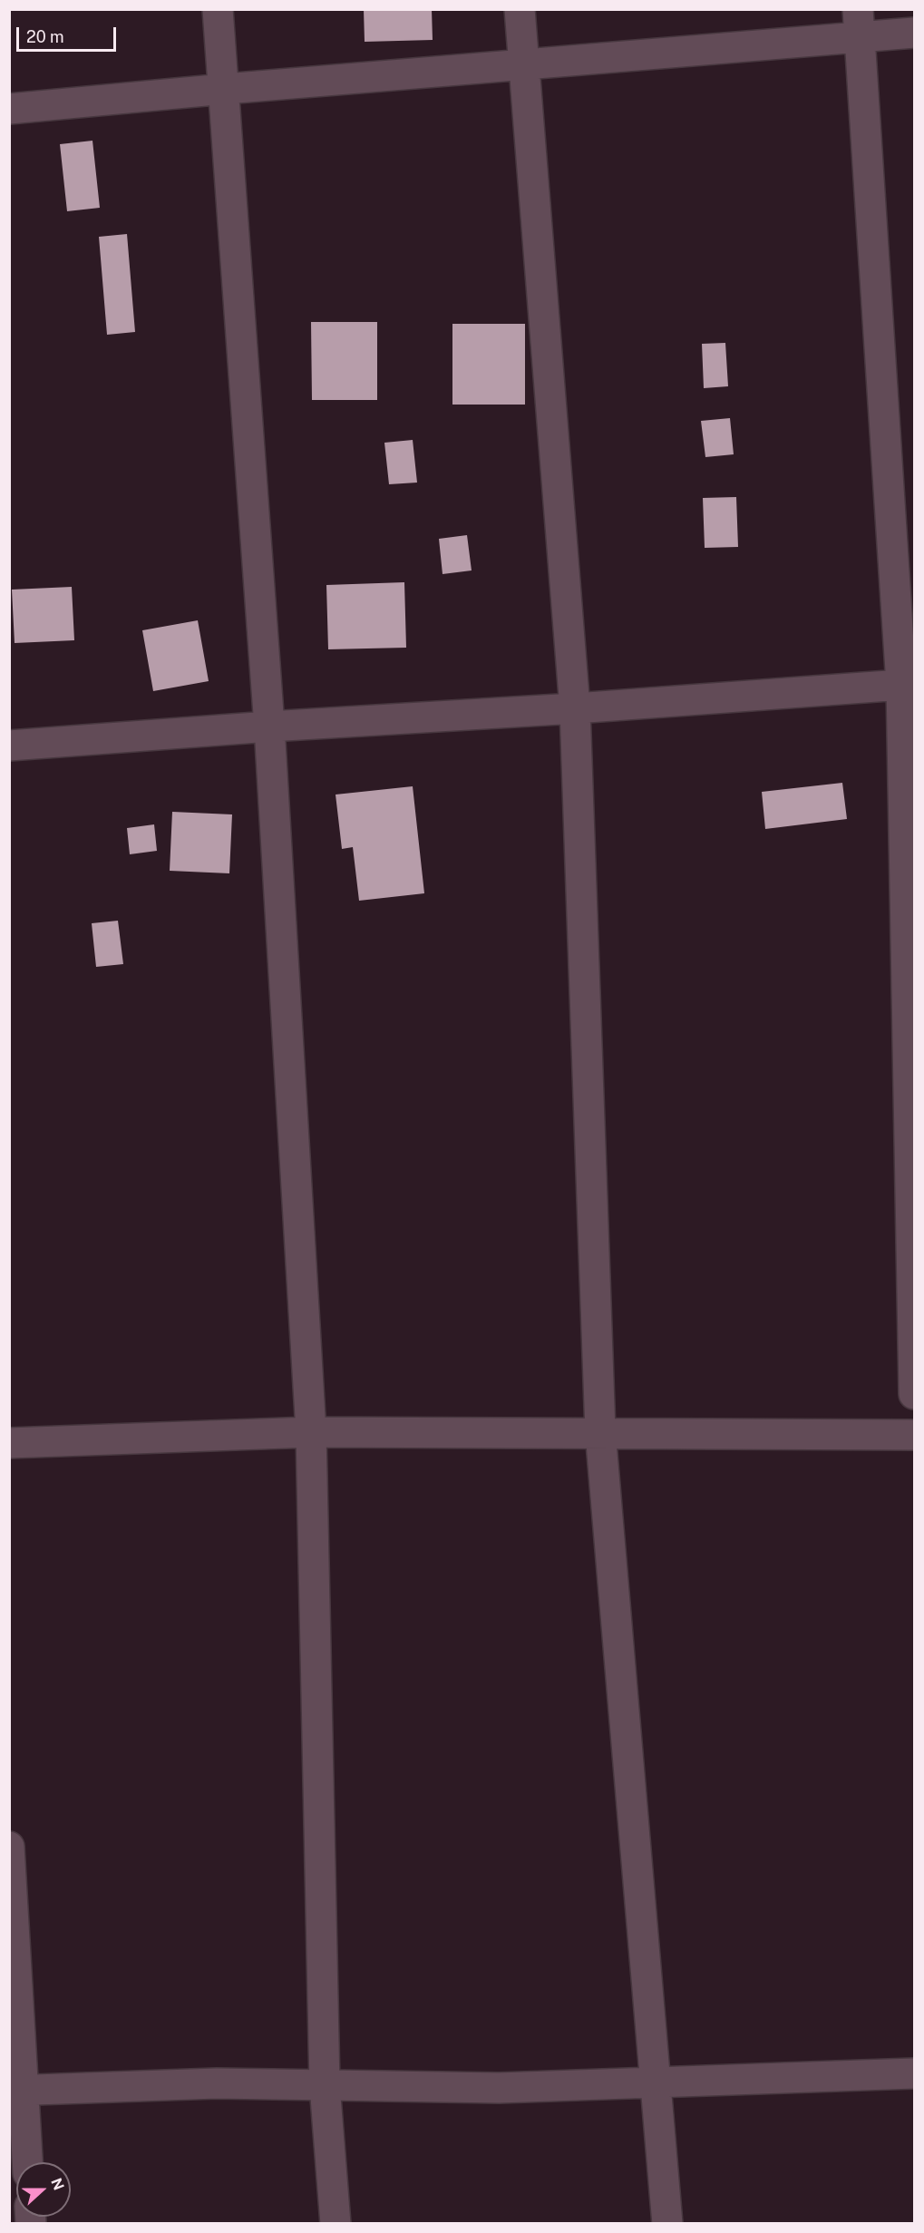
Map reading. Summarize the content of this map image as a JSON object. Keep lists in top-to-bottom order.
{
  "scale_bar": "20 m",
  "north": "right"
}
